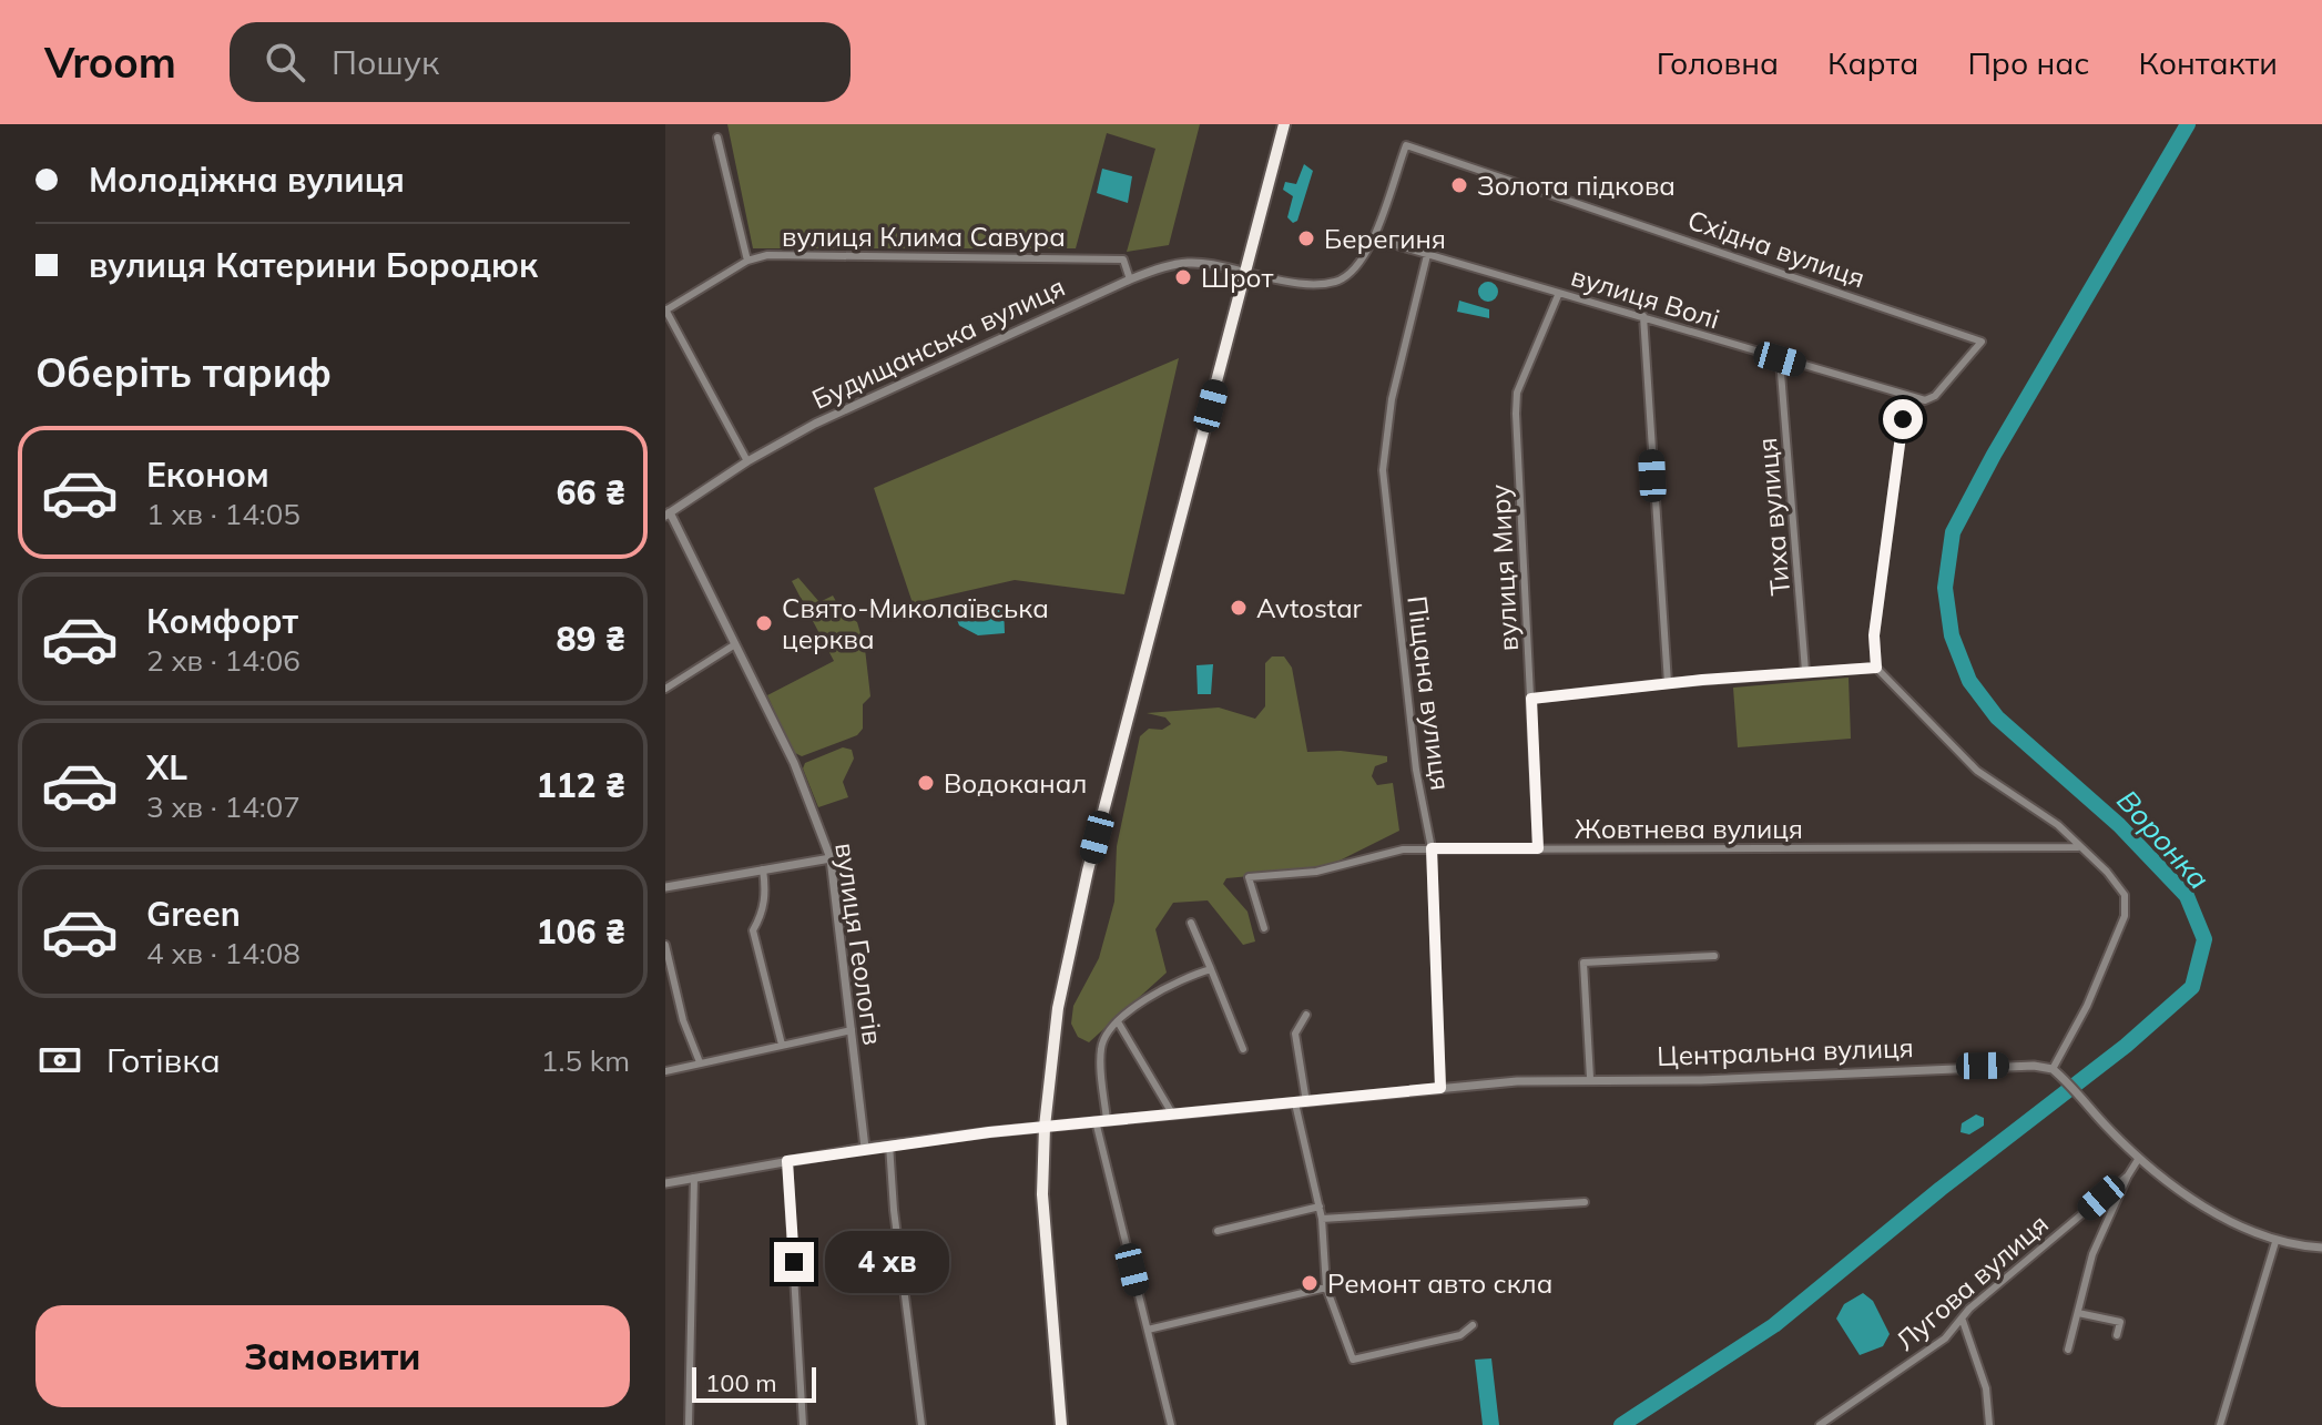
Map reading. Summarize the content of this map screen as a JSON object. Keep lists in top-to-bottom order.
{
  "streets": {
    "street": [
      "вулиця Клима Савура",
      "Східна вулиця",
      "вулиця Волі",
      "Будищанська вулиця",
      "Тиха вулиця",
      "вулиця Миру",
      "Піщана вулиця",
      "Жовтнева вулиця",
      "вулиця Геологів",
      "Центральна вулиця",
      "Лугова вулиця"
    ]
  },
  "crossings": [
    ["вулиця Клима Савура", "Будищанська вулиця"],
    ["Східна вулиця", "вулиця Волі"],
    ["вулиця Волі", "Тиха вулиця"],
    ["вулиця Волі", "вулиця Миру"],
    ["вулиця Волі", "Піщана вулиця"],
    ["Будищанська вулиця", "вулиця Геологів"],
    ["вулиця Миру", "Жовтнева вулиця"],
    ["Піщана вулиця", "Жовтнева вулиця"],
    ["Піщана вулиця", "Центральна вулиця"],
    ["вулиця Геологів", "Центральна вулиця"]
  ],
  "water": ["Воронка"],
  "places": [
    "Золота підкова",
    "Берегиня",
    "Шрот",
    "Avtostar",
    "Свято-Миколаївська церква",
    "Водоканал",
    "Ремонт авто скла"
  ],
  "scale_bar": "100 m",
  "page": {
    "header": "Vroom",
    "search": "Пошук",
    "nav": [
      "Головна",
      "Карта",
      "Про нас",
      "Контакти"
    ],
    "banner": ["Молодіжна вулиця", "вулиця Катерини Бородюк"],
    "heading": "Оберіть тариф",
    "list": [
      {
        "name": "Економ",
        "note": "1 хв · 14:05",
        "value": "66 ₴"
      },
      {
        "name": "Комфорт",
        "note": "2 хв · 14:06",
        "value": "89 ₴"
      },
      {
        "name": "XL",
        "note": "3 хв · 14:07",
        "value": "112 ₴"
      },
      {
        "name": "Green",
        "note": "4 хв · 14:08",
        "value": "106 ₴"
      }
    ],
    "pay": ["Готівка", "1.5 km"],
    "bubble": "4 хв",
    "buttons": "Замовити",
    "scale": "100 m"
  }
}
